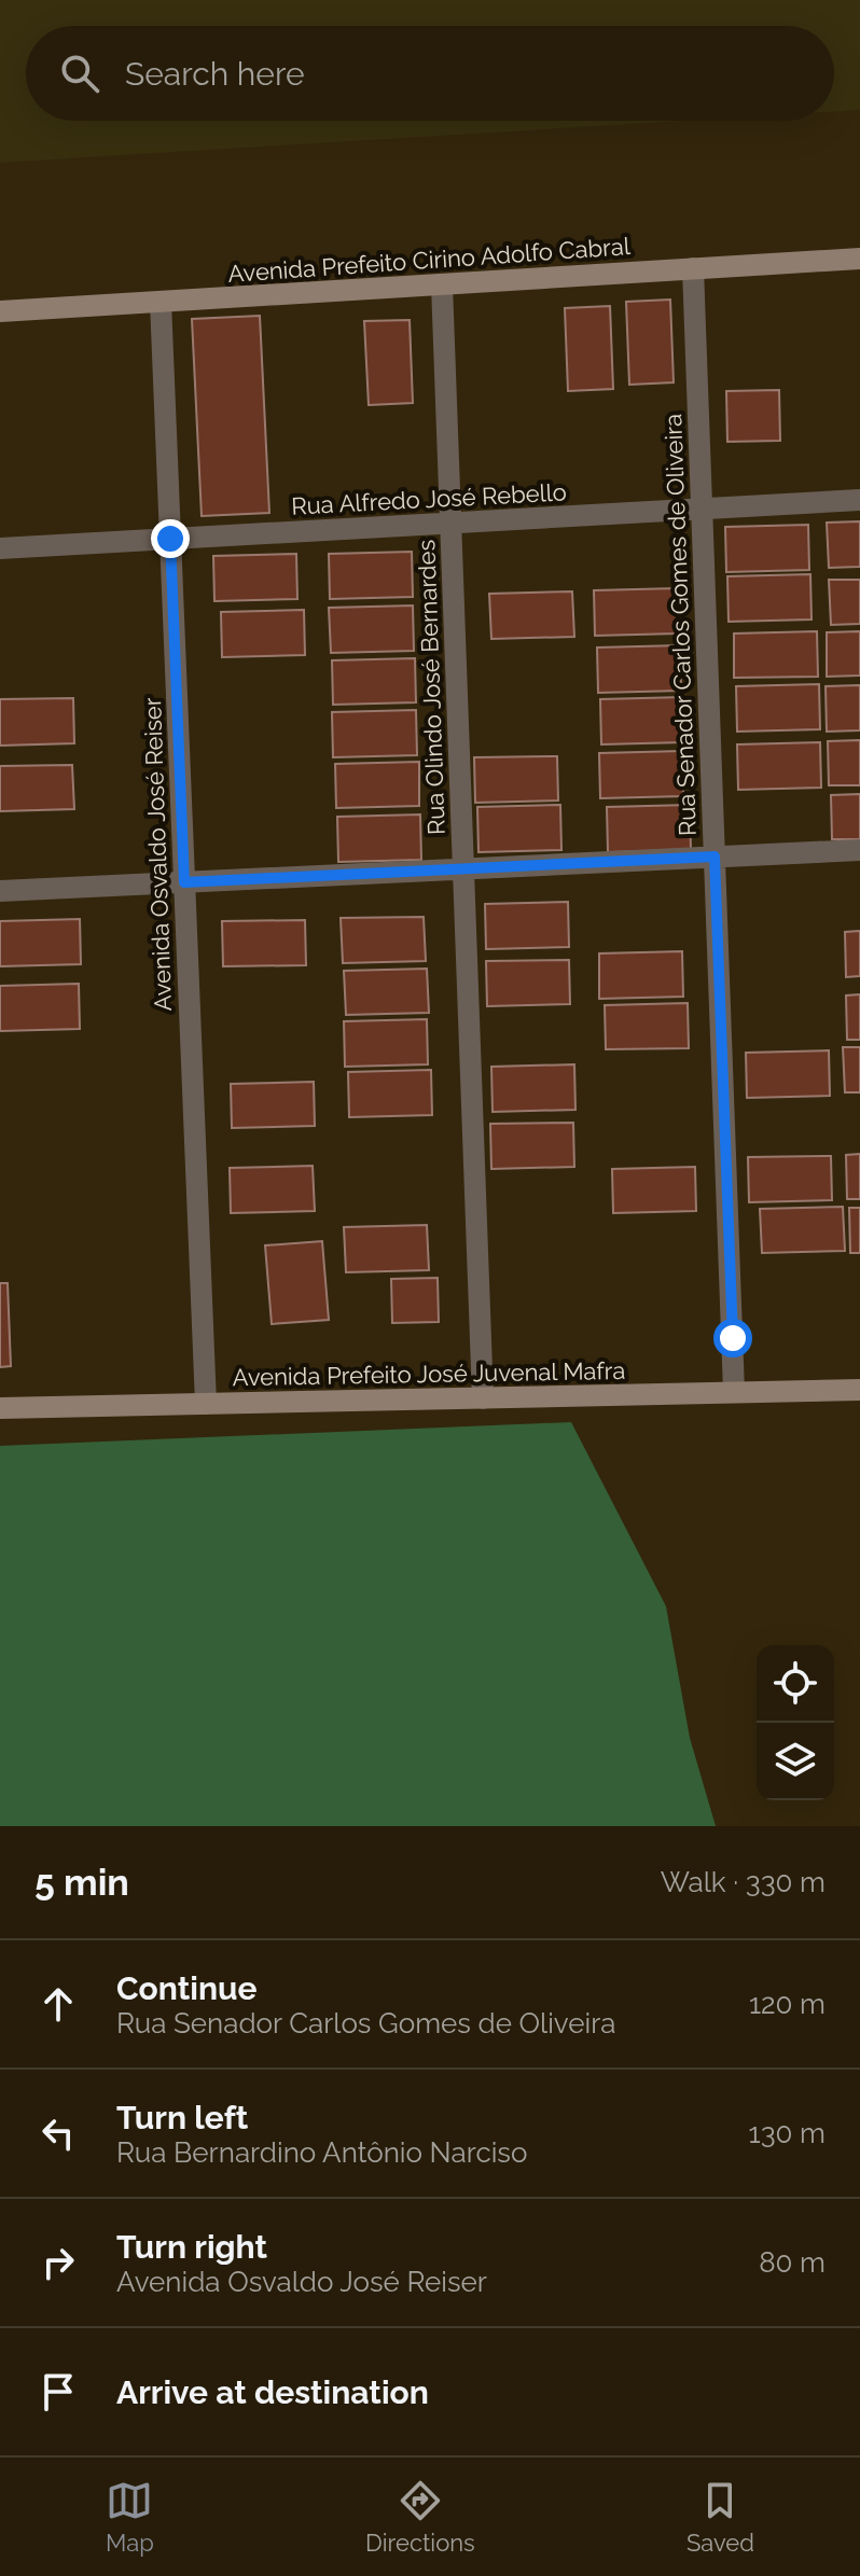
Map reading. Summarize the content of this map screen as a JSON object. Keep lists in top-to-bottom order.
{
  "streets": {
    "main road": ["Avenida Prefeito Cirino Adolfo Cabral", "Avenida Prefeito José Juvenal Mafra"],
    "street": [
      "Rua Alfredo José Rebello",
      "Rua Senador Carlos Gomes de Oliveira",
      "Rua Olindo José Bernardes",
      "Avenida Osvaldo José Reiser"
    ]
  },
  "crossings": [
    ["Avenida Prefeito Cirino Adolfo Cabral", "Rua Senador Carlos Gomes de Oliveira"],
    ["Avenida Prefeito Cirino Adolfo Cabral", "Rua Olindo José Bernardes"],
    ["Avenida Prefeito Cirino Adolfo Cabral", "Avenida Osvaldo José Reiser"],
    ["Rua Alfredo José Rebello", "Rua Senador Carlos Gomes de Oliveira"],
    ["Rua Alfredo José Rebello", "Rua Olindo José Bernardes"],
    ["Rua Alfredo José Rebello", "Avenida Osvaldo José Reiser"],
    ["Rua Senador Carlos Gomes de Oliveira", "Avenida Prefeito José Juvenal Mafra"],
    ["Rua Olindo José Bernardes", "Avenida Prefeito José Juvenal Mafra"],
    ["Avenida Osvaldo José Reiser", "Avenida Prefeito José Juvenal Mafra"]
  ],
  "page": {
    "search": "Search here",
    "heading": ["5 min", "Walk · 330 m"],
    "list": [
      ["Continue", "Rua Senador Carlos Gomes de Oliveira", "120 m"],
      ["Turn left", "Rua Bernardino Antônio Narciso", "130 m"],
      ["Turn right", "Avenida Osvaldo José Reiser", "80 m"],
      "Arrive at destination"
    ],
    "nav": ["Map", "Directions", "Saved"]
  }
}
